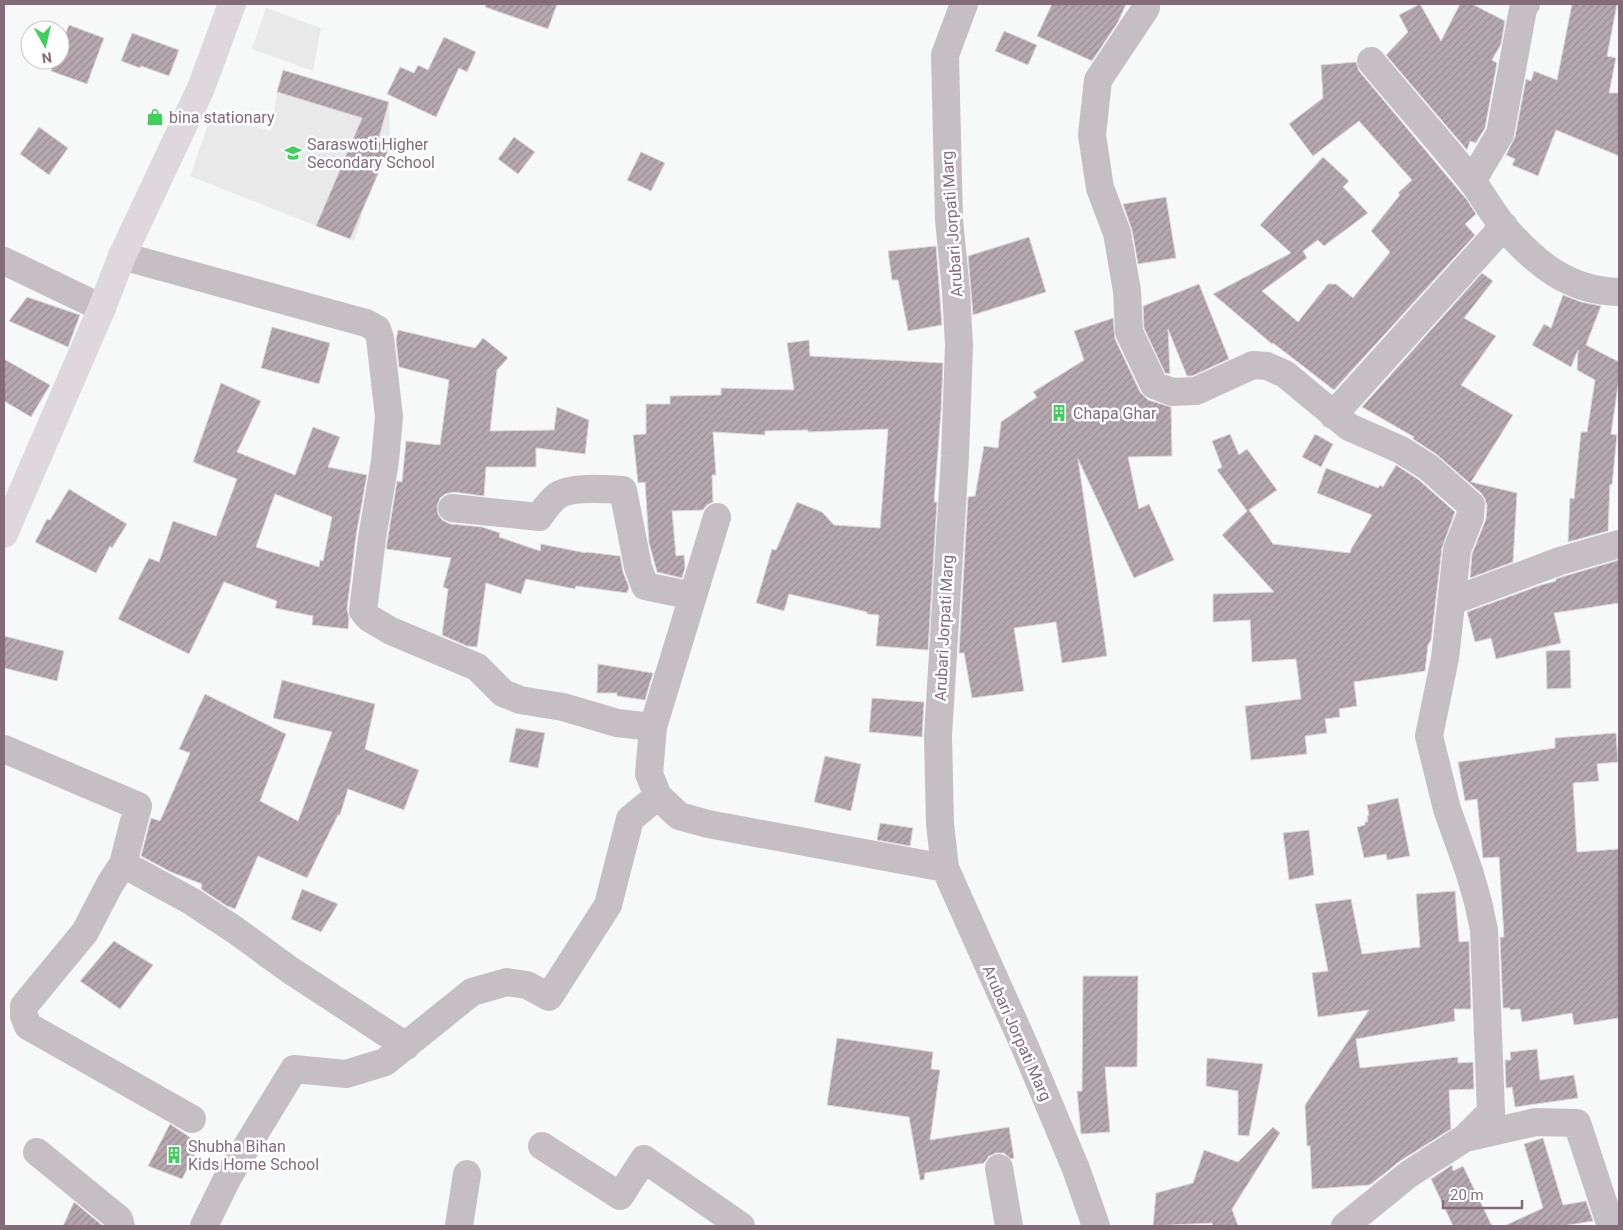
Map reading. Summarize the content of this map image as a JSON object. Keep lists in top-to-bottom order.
{
  "streets": {
    "street": ["Arubari Jorpati Marg"]
  },
  "places": {
    "shop": ["bina stationary"],
    "school or university": ["Saraswoti Higher Secondary School"],
    "building": ["Chapa Ghar", "Shubha Bihan Kids Home School"]
  },
  "scale_bar": "20 m",
  "north": "bottom"
}
